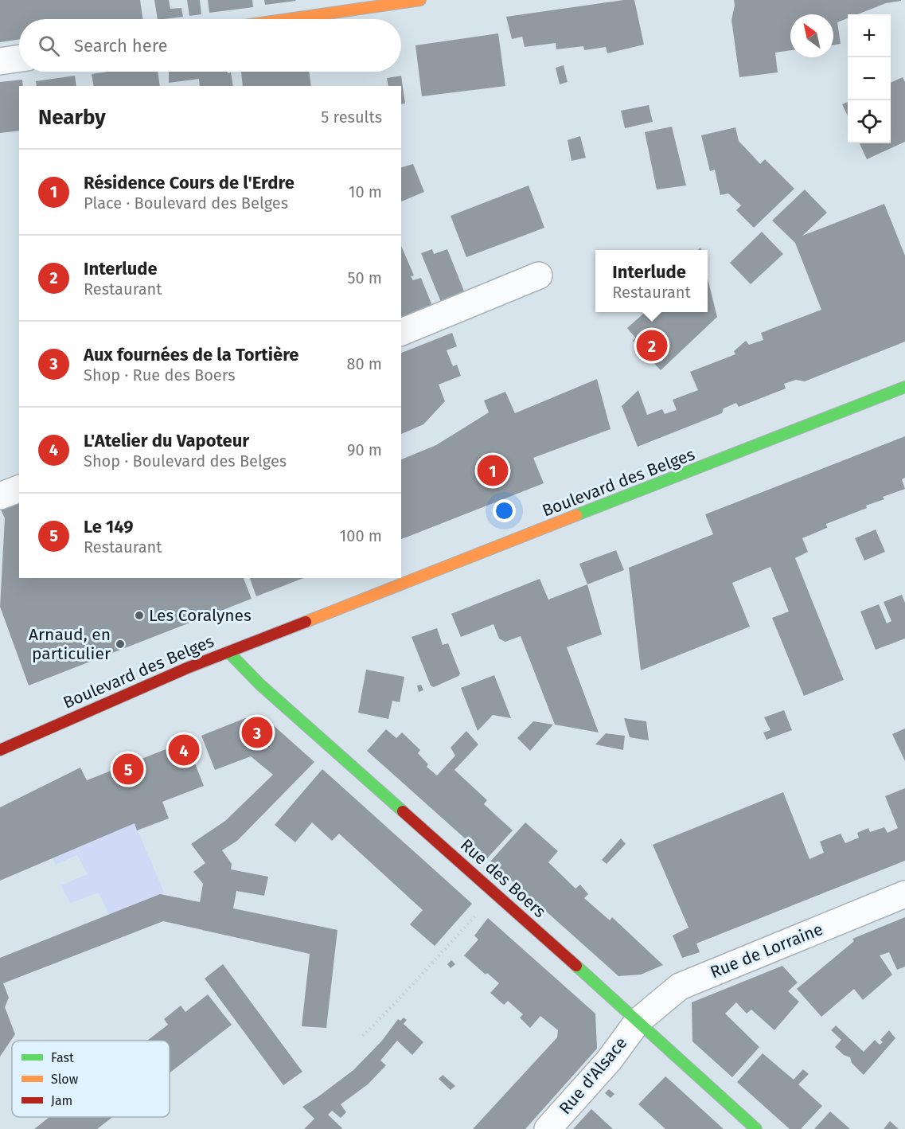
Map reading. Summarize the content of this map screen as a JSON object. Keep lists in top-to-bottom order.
{
  "streets": {
    "main road": ["Boulevard des Belges", "Rue des Boers"],
    "street": ["Rue de Lorraine", "Rue d'Alsace"]
  },
  "crossings": [
    ["Boulevard des Belges", "Rue des Boers"],
    ["Rue des Boers", "Rue de Lorraine"],
    ["Rue des Boers", "Rue d'Alsace"],
    ["Rue de Lorraine", "Rue d'Alsace"]
  ],
  "places": ["Les Coralynes", "Arnaud, en particulier"],
  "legend": ["Fast", "Slow", "Jam"],
  "north": "top left",
  "page": {
    "map_buttons": ["+", "−"],
    "search": "Search here",
    "heading": ["Nearby", "5 results"],
    "list": [
      {
        "mark": "1",
        "name": "Résidence Cours de l'Erdre",
        "note": "Place · Boulevard des Belges",
        "value": "10 m"
      },
      {
        "mark": "2",
        "name": "Interlude",
        "note": "Restaurant",
        "value": "50 m"
      },
      {
        "mark": "3",
        "name": "Aux fournées de la Tortière",
        "note": "Shop · Rue des Boers",
        "value": "80 m"
      },
      {
        "mark": "4",
        "name": "L'Atelier du Vapoteur",
        "note": "Shop · Boulevard des Belges",
        "value": "90 m"
      },
      {
        "mark": "5",
        "name": "Le 149",
        "note": "Restaurant",
        "value": "100 m"
      }
    ],
    "popup": ["Interlude", "Restaurant"],
    "pins": [
      "2",
      "1",
      "3",
      "4",
      "5"
    ]
  }
}
